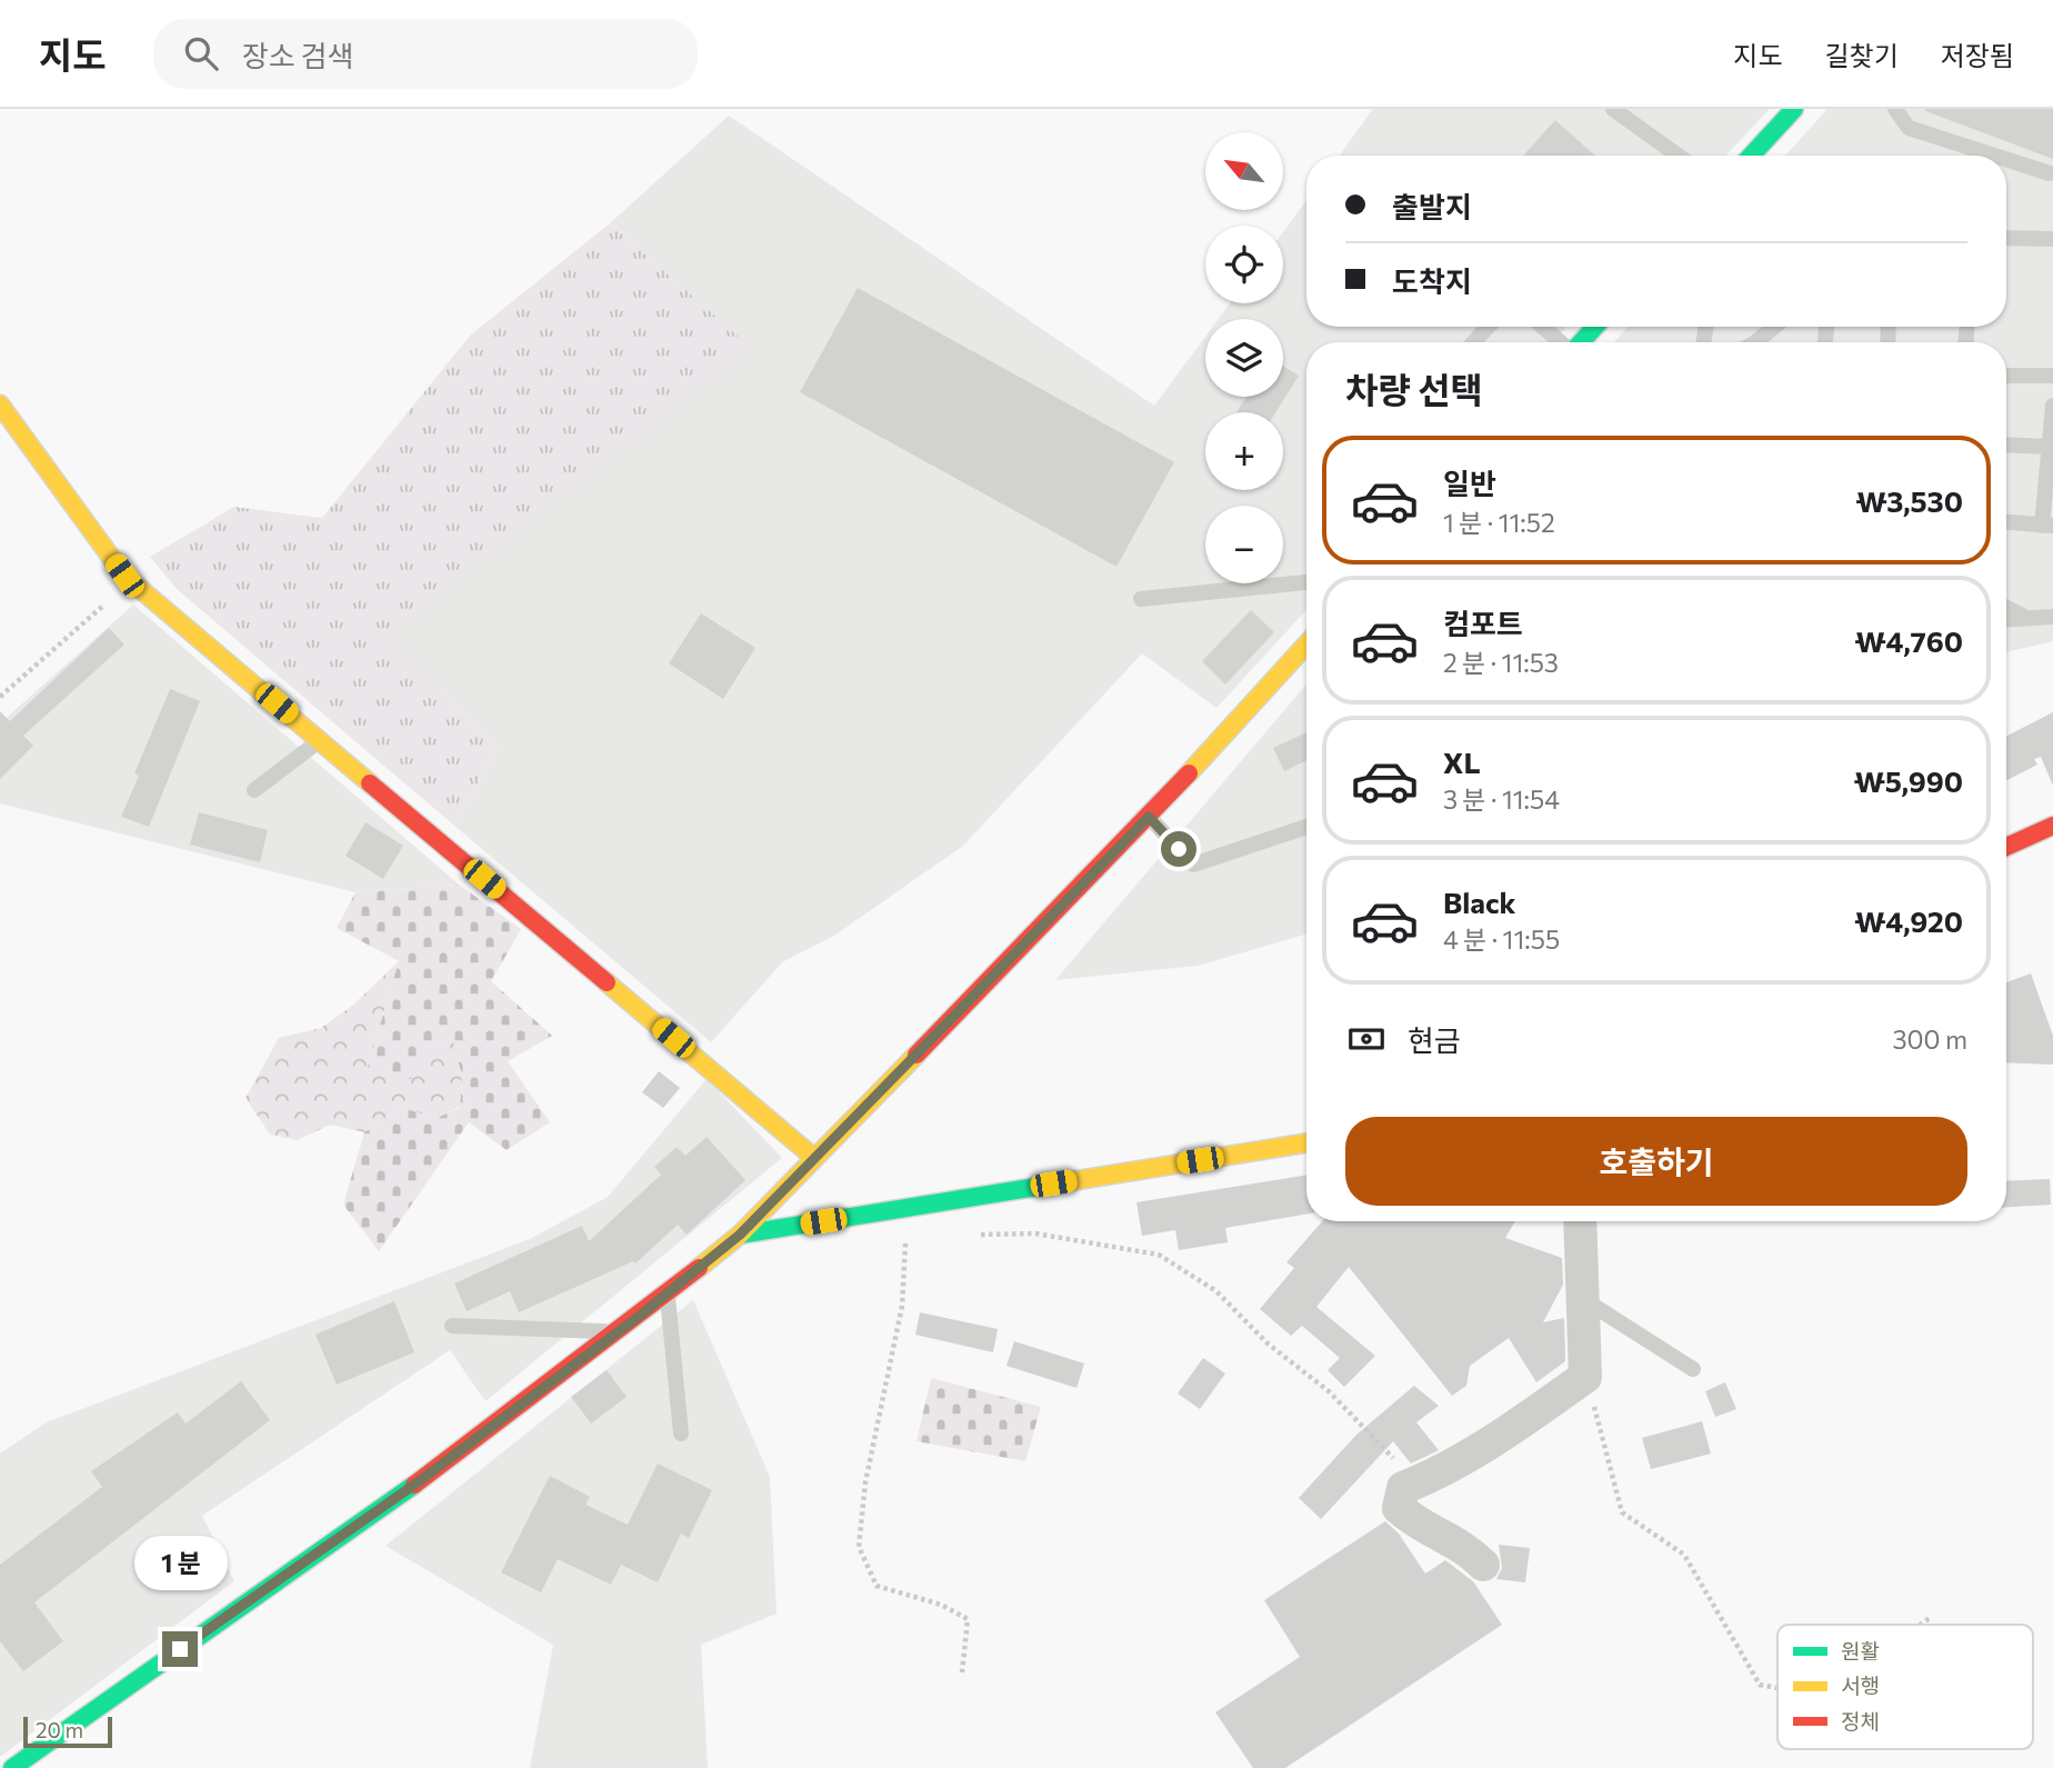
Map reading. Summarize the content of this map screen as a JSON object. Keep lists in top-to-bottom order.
{
  "legend": ["원활", "서행", "정체"],
  "scale_bar": "20 m",
  "north": "top left",
  "page": {
    "header": "지도",
    "search": "장소 검색",
    "nav": ["지도", "길찾기", "저장됨"],
    "map_buttons": ["+", "−"],
    "banner": ["출발지", "도착지"],
    "heading": "차량 선택",
    "list": [
      {
        "name": "일반",
        "note": "1 분 · 11:52",
        "value": "₩3,530"
      },
      {
        "name": "컴포트",
        "note": "2 분 · 11:53",
        "value": "₩4,760"
      },
      {
        "name": "XL",
        "note": "3 분 · 11:54",
        "value": "₩5,990"
      },
      {
        "name": "Black",
        "note": "4 분 · 11:55",
        "value": "₩4,920"
      }
    ],
    "pay": ["현금", "300 m"],
    "buttons": "호출하기",
    "bubble": "1 분",
    "scale": "20 m"
  }
}
